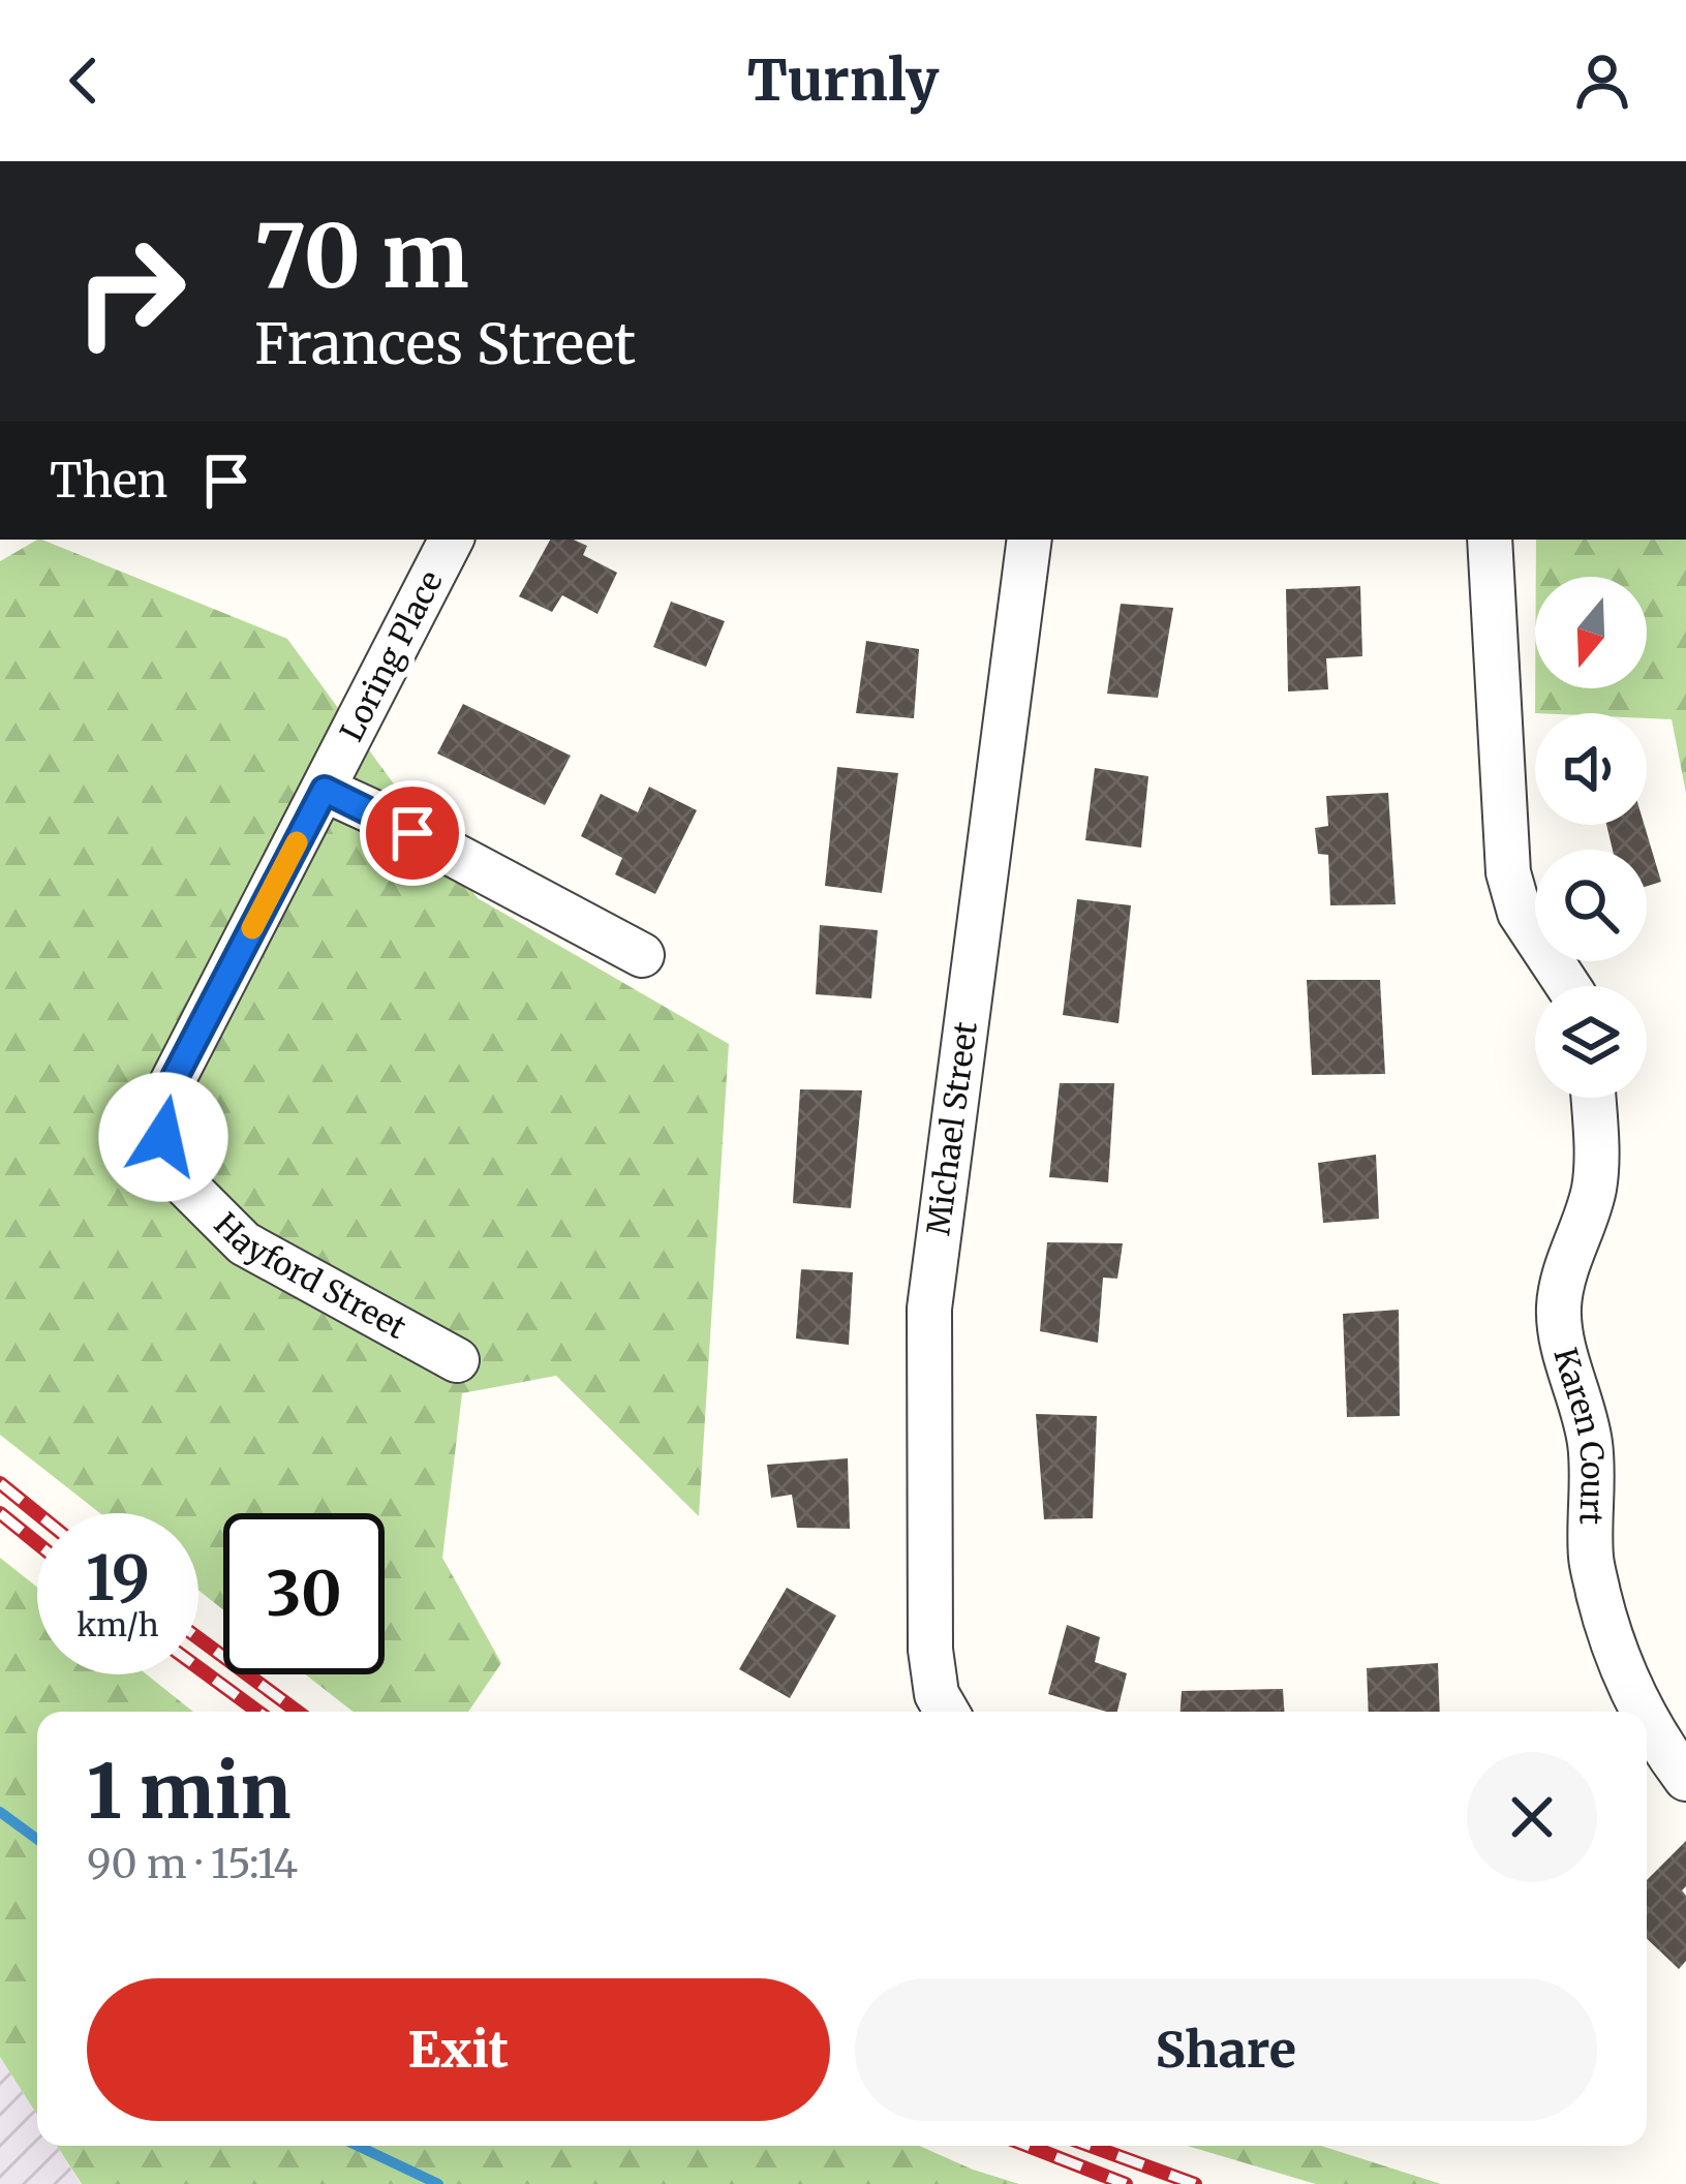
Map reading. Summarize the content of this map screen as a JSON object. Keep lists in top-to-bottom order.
{
  "streets": {
    "street": [
      "Loring Place",
      "Michael Street",
      "Hayford Street",
      "Karen Court"
    ]
  },
  "crossings": [
    ["Loring Place", "Hayford Street"]
  ],
  "north": "bottom",
  "page": {
    "header": "Turnly",
    "turn": ["70 m", "Frances Street"],
    "then": "Then",
    "speed": "19 km/h",
    "limit": "30",
    "heading": ["1 min", "90 m · 15:14"],
    "buttons": ["Exit", "Share"]
  }
}
